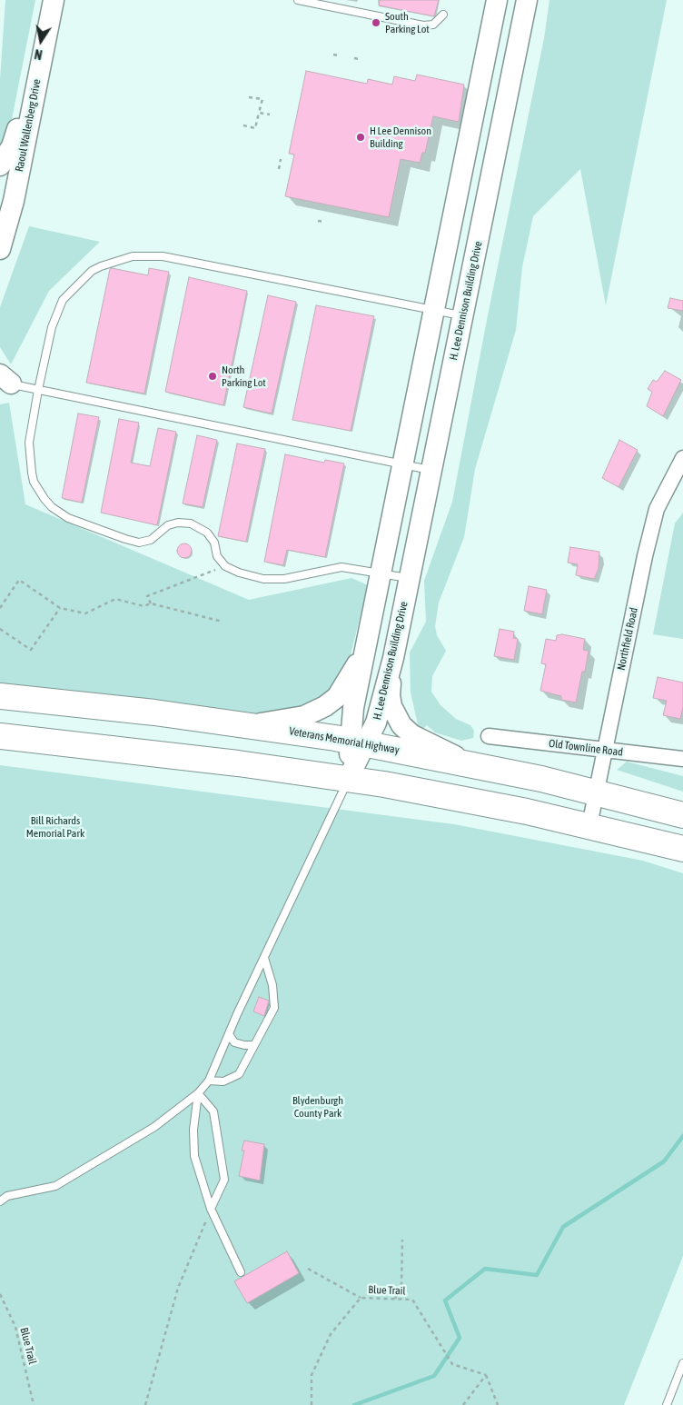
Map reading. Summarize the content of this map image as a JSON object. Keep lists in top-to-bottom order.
{
  "streets": {
    "highway": ["Veterans Memorial Highway"],
    "street": [
      "Raoul Wallenberg Drive",
      "H. Lee Dennison Building Drive",
      "Northfield Road",
      "Old Townline Road"
    ],
    "path": ["Blue Trail"]
  },
  "crossings": [
    ["H. Lee Dennison Building Drive", "Veterans Memorial Highway"],
    ["Northfield Road", "Veterans Memorial Highway"],
    ["Northfield Road", "Old Townline Road"]
  ],
  "parks": ["Bill Richards Memorial Park", "Blydenburgh County Park"],
  "places": ["South Parking Lot", "H Lee Dennison Building", "North Parking Lot"],
  "north": "bottom"
}
